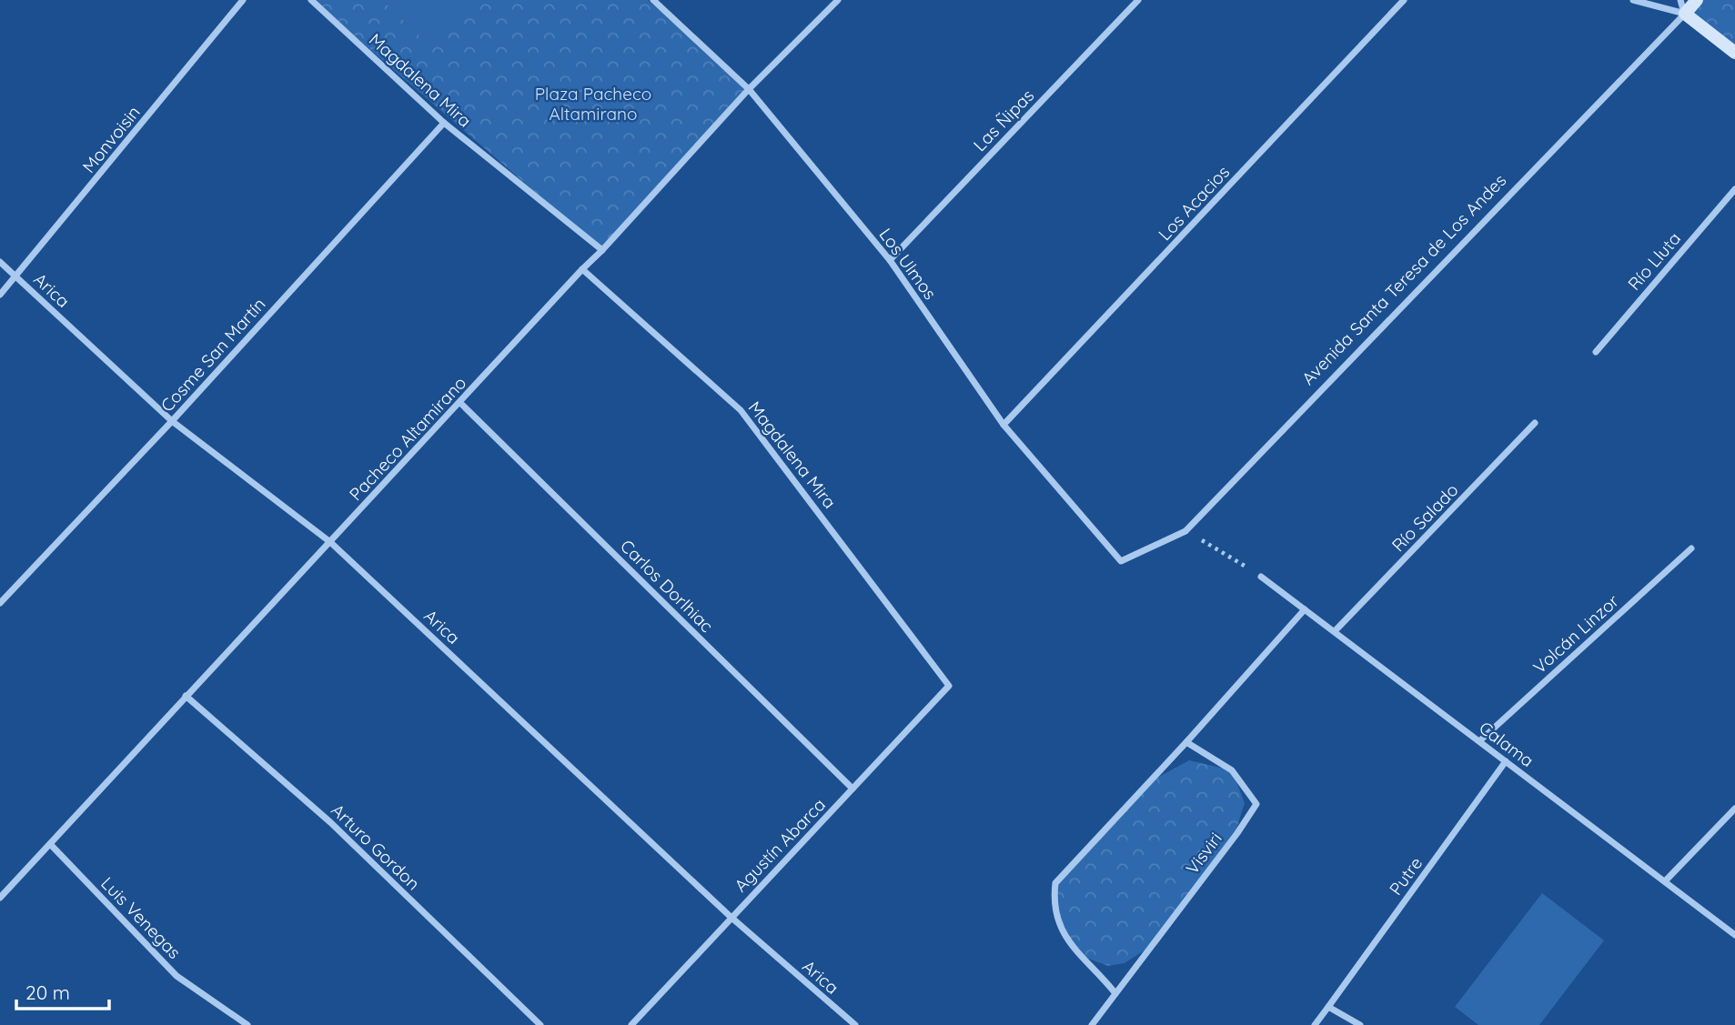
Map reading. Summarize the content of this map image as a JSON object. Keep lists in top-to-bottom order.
{
  "streets": {
    "street": [
      "Magdalena Mira",
      "Las Ñipas",
      "Monvoisin",
      "Los Acacios",
      "Río Lluta",
      "Los Ulmos",
      "Avenida Santa Teresa de Los Andes",
      "Arica",
      "Cosme San Martín",
      "Pacheco Altamirano",
      "Río Salado",
      "Carlos Dorlhiac",
      "Volcán Linzor",
      "Calama",
      "Agustín Abarca",
      "Arturo Gordon",
      "Visviri",
      "Putre",
      "Luis Venegas"
    ]
  },
  "crossings": [
    ["Magdalena Mira", "Cosme San Martín"],
    ["Magdalena Mira", "Pacheco Altamirano"],
    ["Magdalena Mira", "Agustín Abarca"],
    ["Las Ñipas", "Los Ulmos"],
    ["Monvoisin", "Arica"],
    ["Los Acacios", "Los Ulmos"],
    ["Los Ulmos", "Avenida Santa Teresa de Los Andes"],
    ["Los Ulmos", "Pacheco Altamirano"],
    ["Arica", "Cosme San Martín"],
    ["Arica", "Pacheco Altamirano"],
    ["Arica", "Agustín Abarca"],
    ["Pacheco Altamirano", "Carlos Dorlhiac"],
    ["Pacheco Altamirano", "Arturo Gordon"],
    ["Pacheco Altamirano", "Luis Venegas"],
    ["Río Salado", "Calama"],
    ["Carlos Dorlhiac", "Agustín Abarca"],
    ["Volcán Linzor", "Calama"],
    ["Calama", "Putre"]
  ],
  "parks": ["Plaza Pacheco Altamirano"],
  "scale_bar": "20 m"
}
